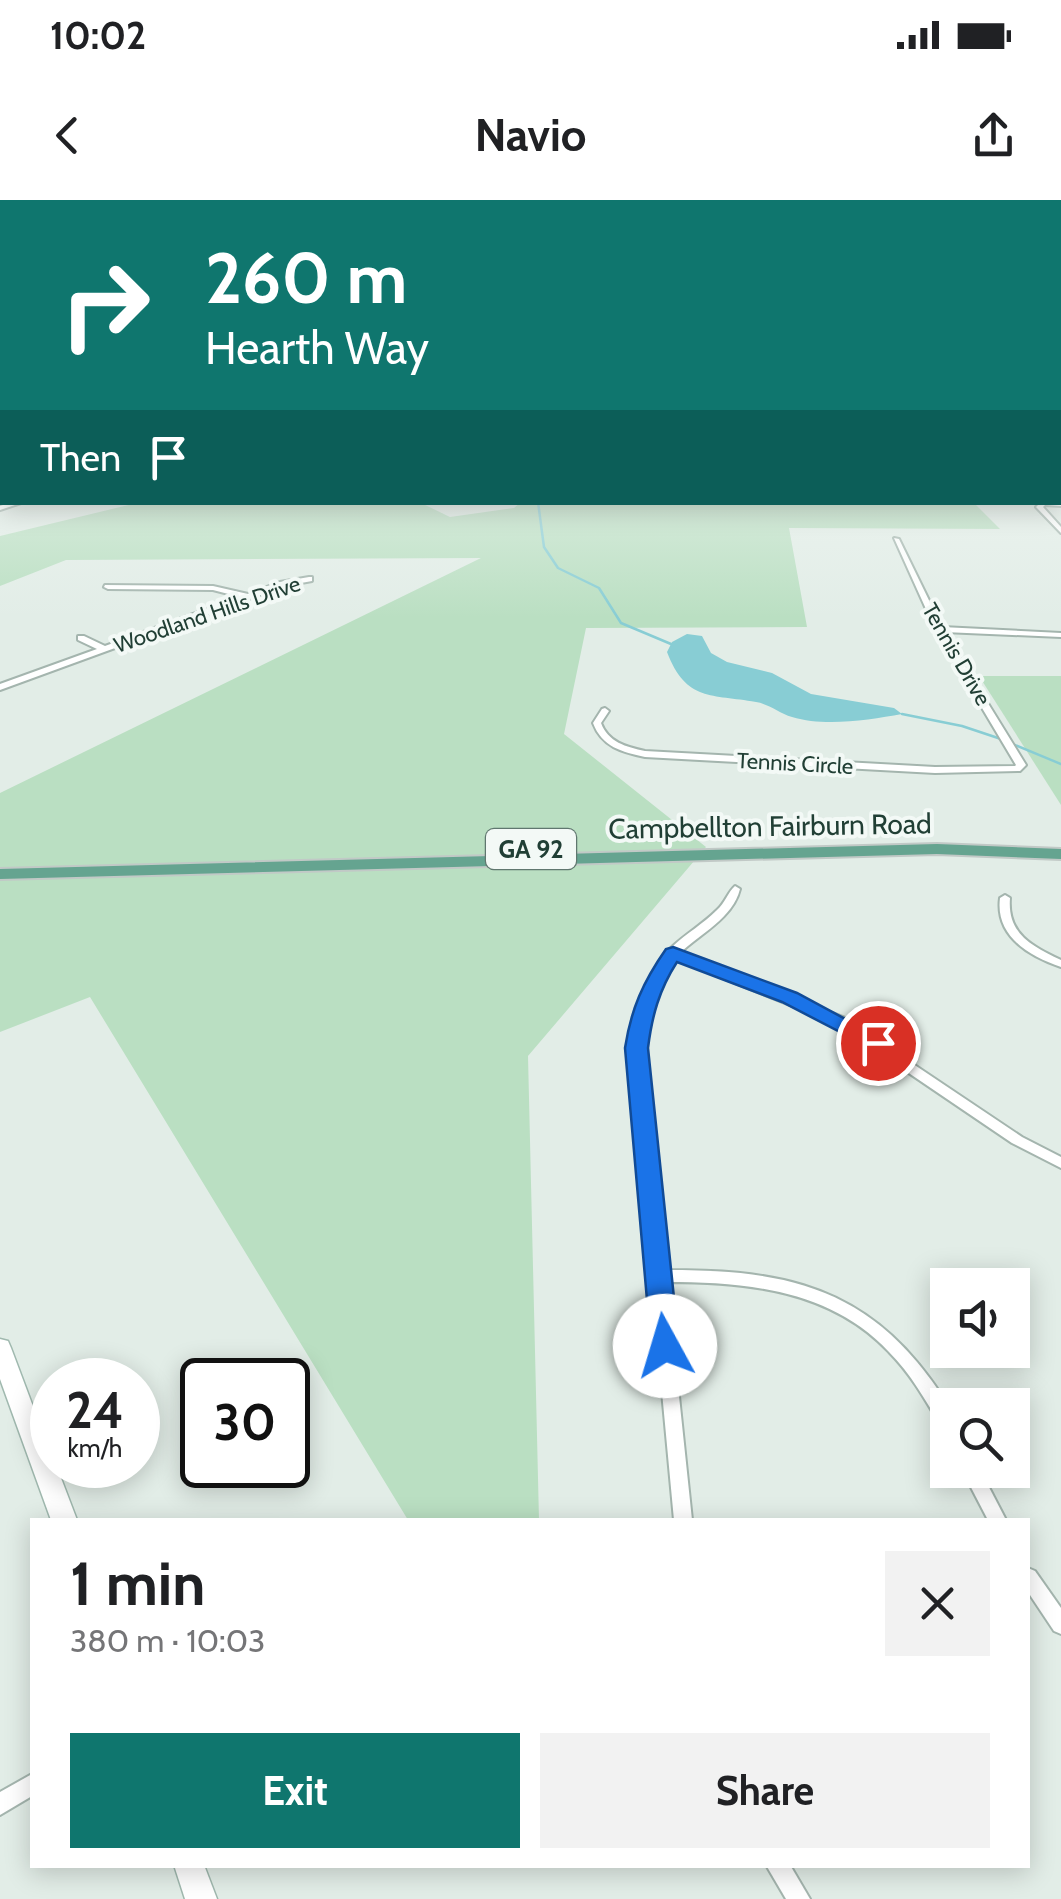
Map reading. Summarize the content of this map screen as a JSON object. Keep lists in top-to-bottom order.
{
  "streets": {
    "main road": ["Campbellton Fairburn Road", "GA 92"],
    "street": ["Woodland Hills Drive", "Tennis Drive", "Tennis Circle"]
  },
  "crossings": [
    ["Tennis Drive", "Tennis Circle"]
  ],
  "page": {
    "status": "10:02",
    "header": "Navio",
    "turn": ["260 m", "Hearth Way"],
    "then": "Then",
    "speed": "24 km/h",
    "limit": "30",
    "heading": ["1 min", "380 m · 10:03"],
    "buttons": ["Exit", "Share"]
  }
}
